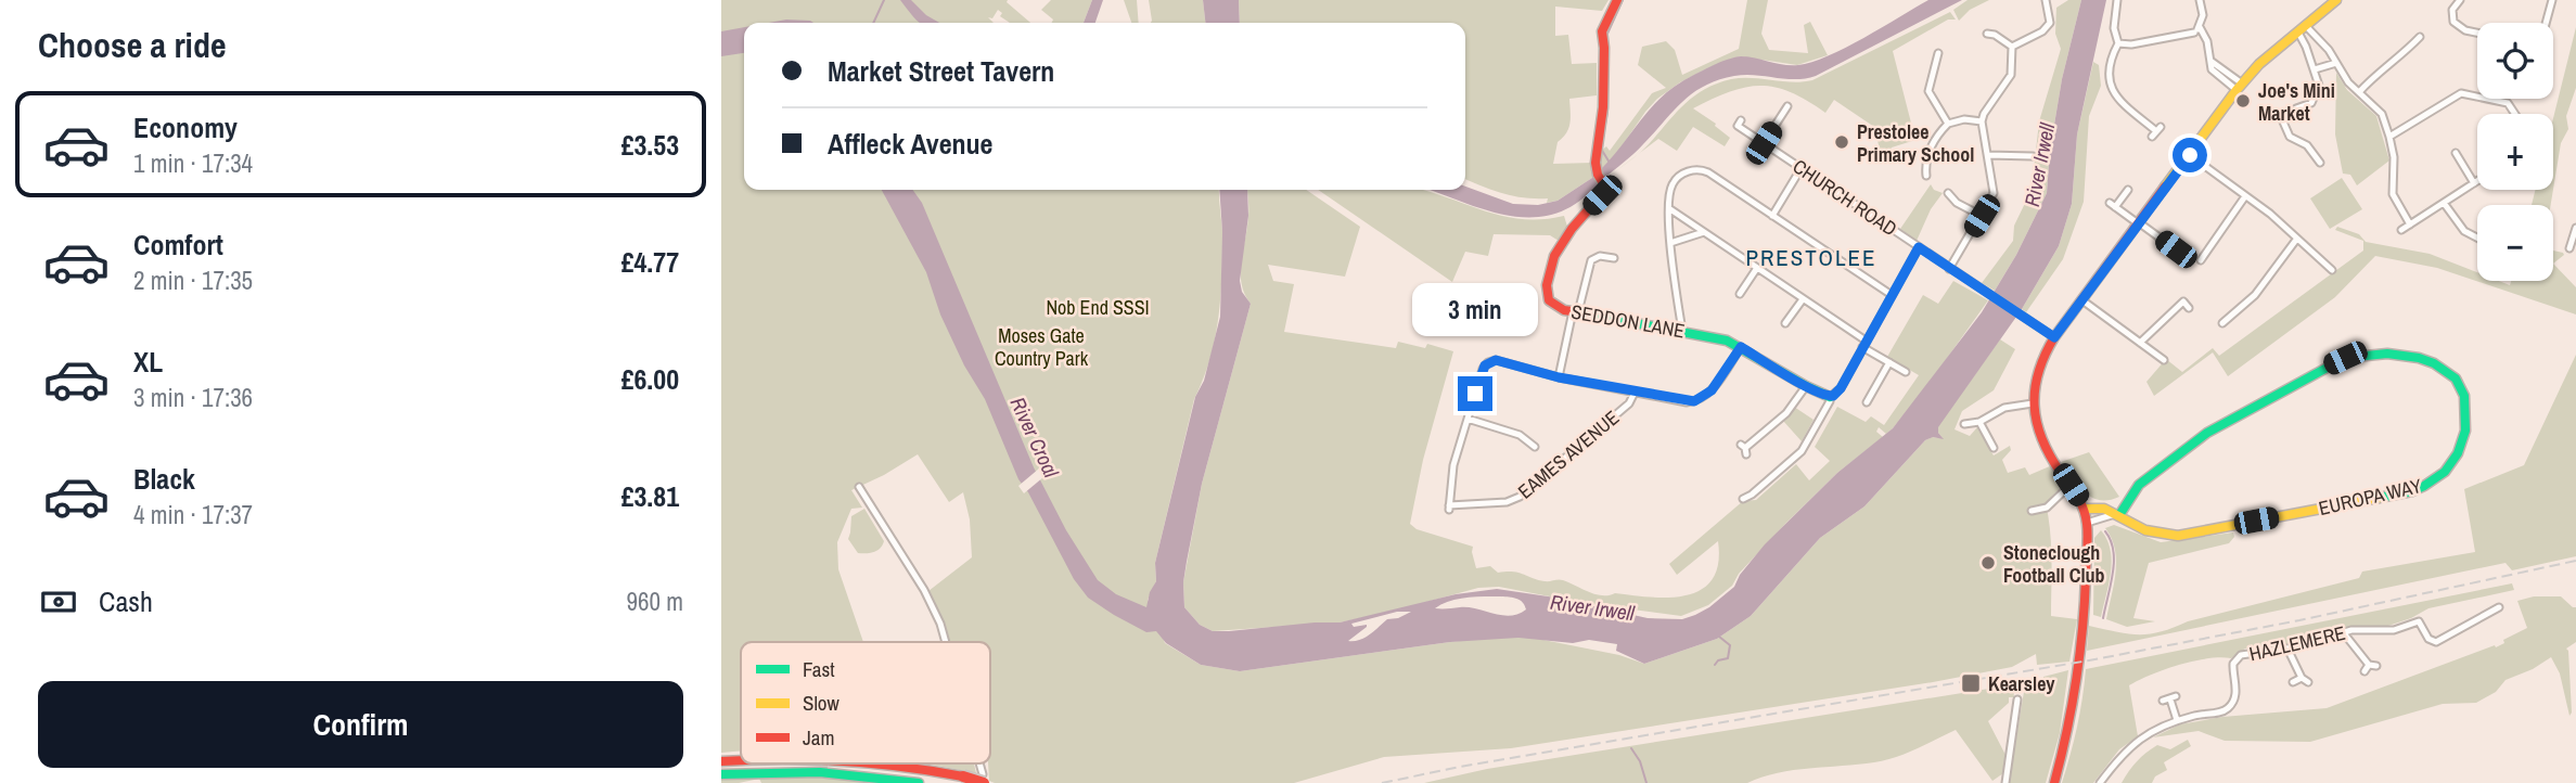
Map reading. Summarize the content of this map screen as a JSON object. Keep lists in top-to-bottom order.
{
  "streets": {
    "main road": ["SEDDON LANE", "EUROPA WAY"],
    "street": ["CHURCH ROAD", "EAMES AVENUE", "HAZLEMERE"]
  },
  "districts": ["PRESTOLEE"],
  "water": ["River Irwell", "River Croal"],
  "parks": ["Nob End SSSI", "Moses Gate Country Park"],
  "places": {
    "other": ["Joe's Mini Market", "Prestolee Primary School", "Stoneclough Football Club"],
    "transit": ["Kearsley"]
  },
  "legend": ["Fast", "Slow", "Jam"],
  "page": {
    "heading": "Choose a ride",
    "map_buttons": ["+", "−"],
    "banner": ["Market Street Tavern", "Affleck Avenue"],
    "list": [
      {
        "name": "Economy",
        "note": "1 min · 17:34",
        "value": "£3.53"
      },
      {
        "name": "Comfort",
        "note": "2 min · 17:35",
        "value": "£4.77"
      },
      {
        "name": "XL",
        "note": "3 min · 17:36",
        "value": "£6.00"
      },
      {
        "name": "Black",
        "note": "4 min · 17:37",
        "value": "£3.81"
      }
    ],
    "bubble": "3 min",
    "pay": ["Cash", "960 m"],
    "buttons": "Confirm"
  }
}
